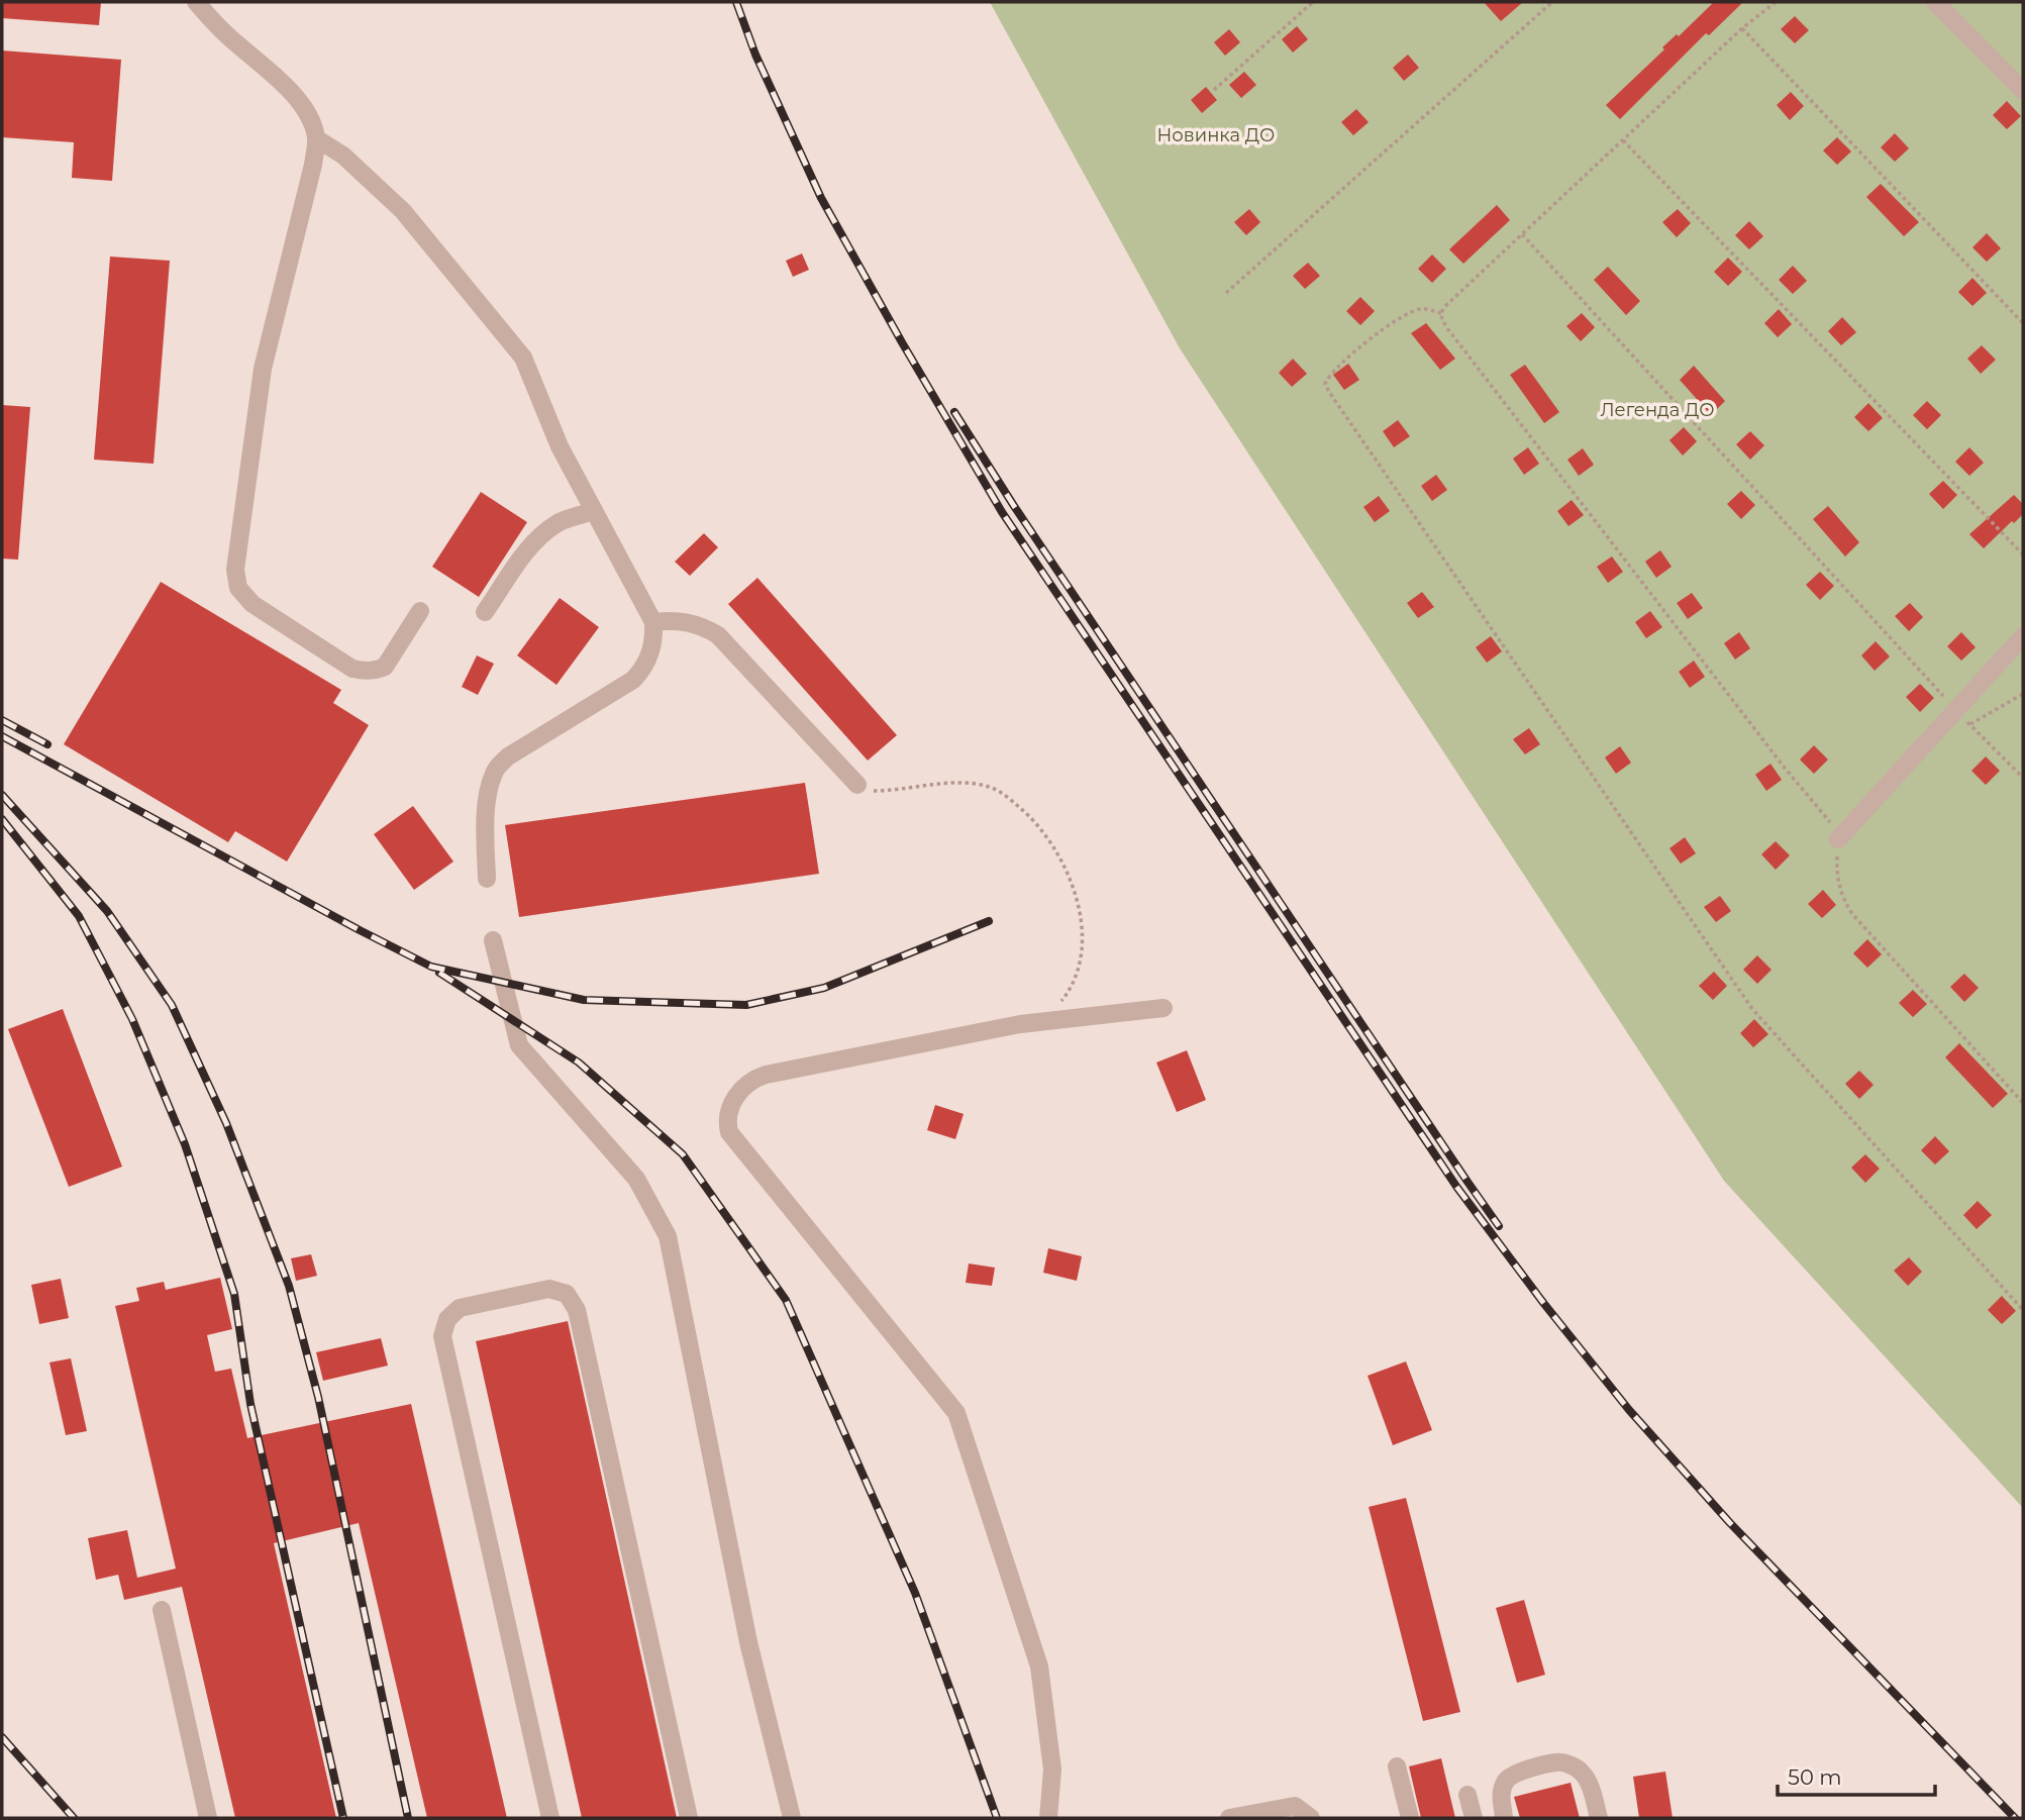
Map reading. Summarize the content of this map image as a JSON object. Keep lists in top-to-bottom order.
{
  "parks": ["Новинка ДО", "Легенда ДО"],
  "scale_bar": "50 m"
}
